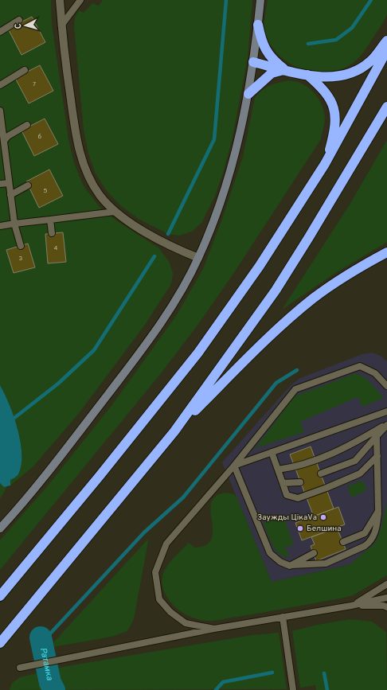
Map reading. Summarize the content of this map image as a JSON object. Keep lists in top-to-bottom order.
{
  "water": ["Ратамка"],
  "places": ["Заужды ЦікаVа", "Белшина"],
  "house_numbers": [
    "7",
    "6",
    "5",
    "4",
    "3"
  ],
  "north": "left"
}
